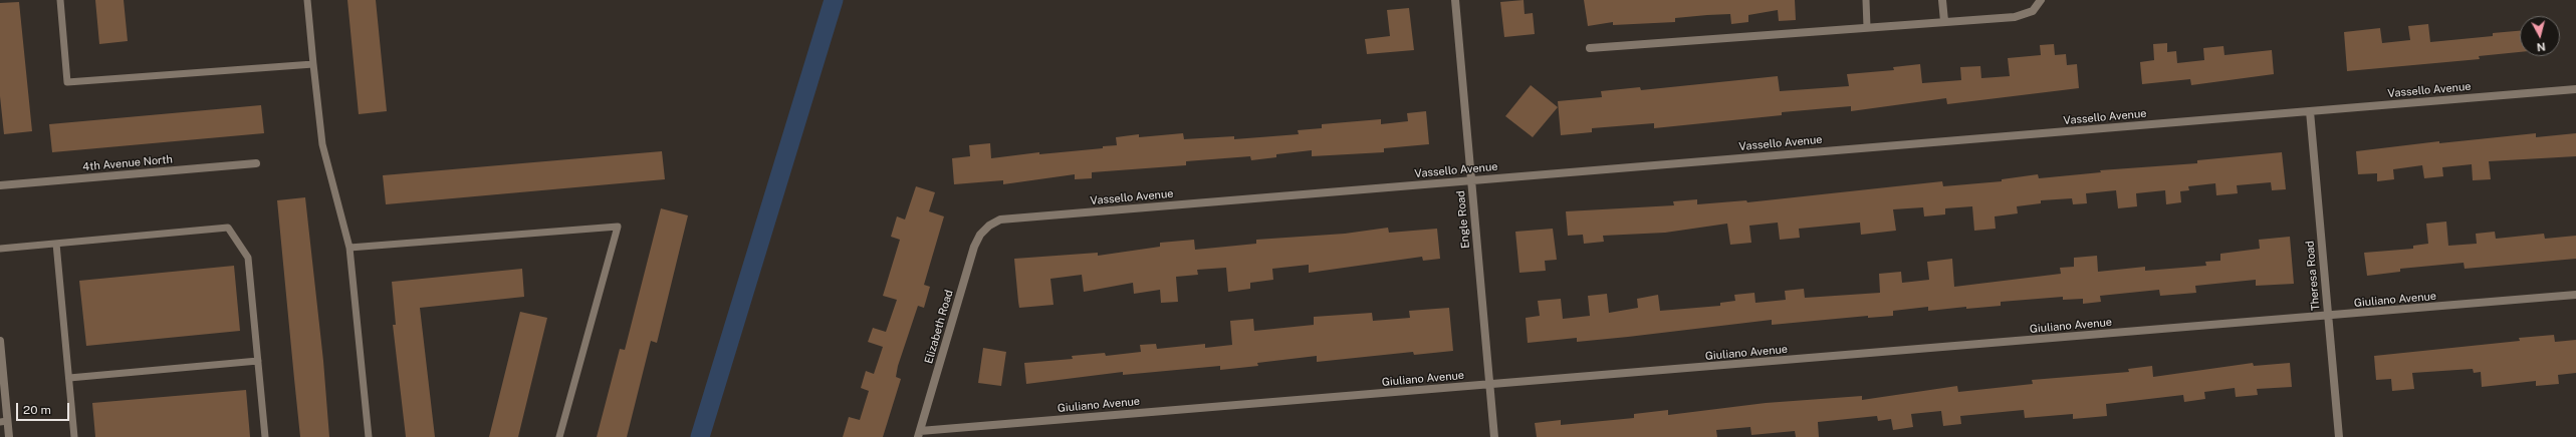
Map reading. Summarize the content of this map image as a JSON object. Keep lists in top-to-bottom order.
{
  "streets": {
    "street": [
      "Vassello Avenue",
      "4th Avenue North",
      "Engle Road",
      "Theresa Road",
      "Giuliano Avenue",
      "Elizabeth Road"
    ]
  },
  "crossings": [
    ["Vassello Avenue", "Engle Road"],
    ["Vassello Avenue", "Theresa Road"],
    ["Vassello Avenue", "Elizabeth Road"],
    ["Engle Road", "Giuliano Avenue"],
    ["Theresa Road", "Giuliano Avenue"],
    ["Giuliano Avenue", "Elizabeth Road"]
  ],
  "scale_bar": "20 m",
  "north": "bottom"
}
